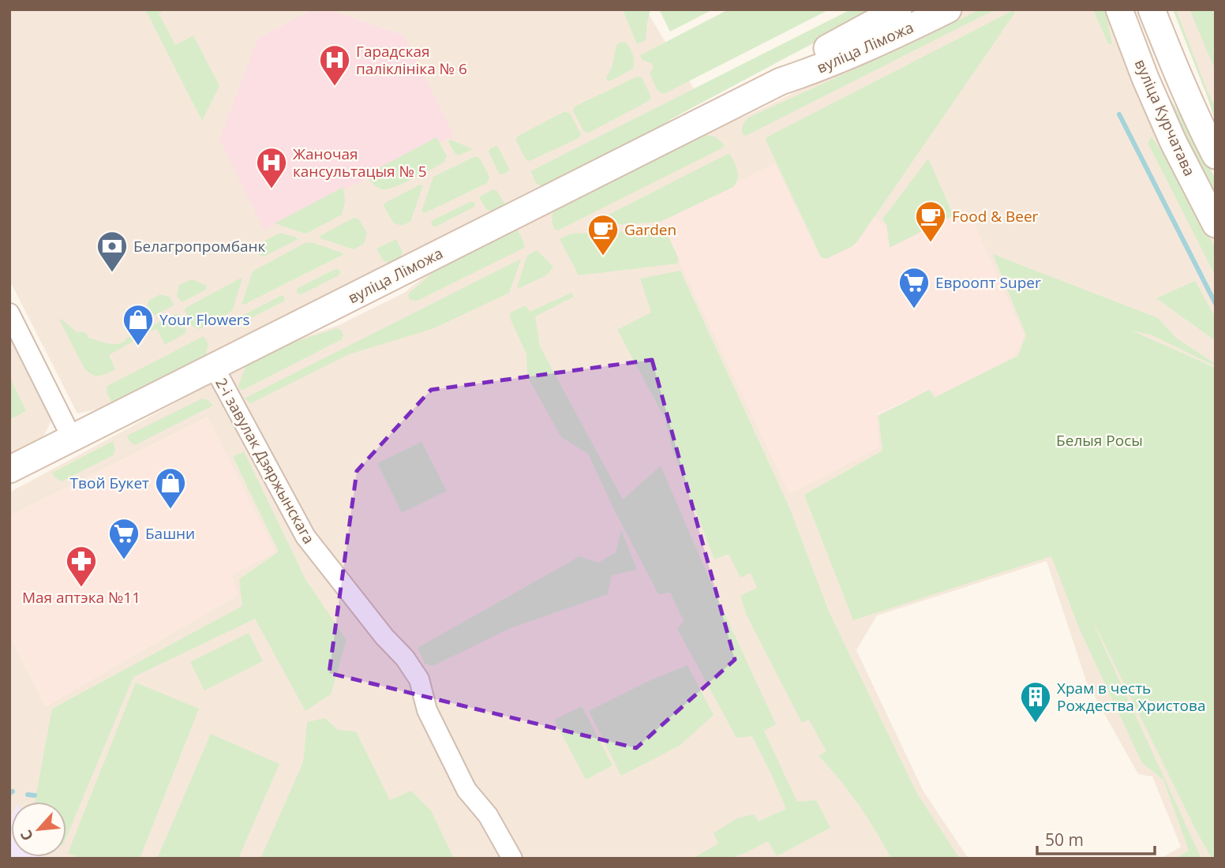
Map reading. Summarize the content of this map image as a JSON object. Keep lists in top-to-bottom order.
{
  "streets": {
    "street": ["вуліца Ліможа", "вуліца Курчатава", "2-і завулак Дзяржынскага"]
  },
  "crossings": [
    ["вуліца Ліможа", "2-і завулак Дзяржынскага"]
  ],
  "parks": ["Белыя Росы"],
  "places": {
    "hospital": ["Гарадская паліклініка № 6", "Жаночая кансультацыя № 5"],
    "cafe": ["Food & Beer", "Garden"],
    "bank": ["Белагропромбанк"],
    "supermarket": ["Евроопт Super", "Башни"],
    "shop": ["Your Flowers", "Твой Букет"],
    "pharmacy": ["Мая аптэка №11"],
    "building": ["Храм в честь Рождества Христова"]
  },
  "scale_bar": "50 m",
  "north": "bottom left"
}
